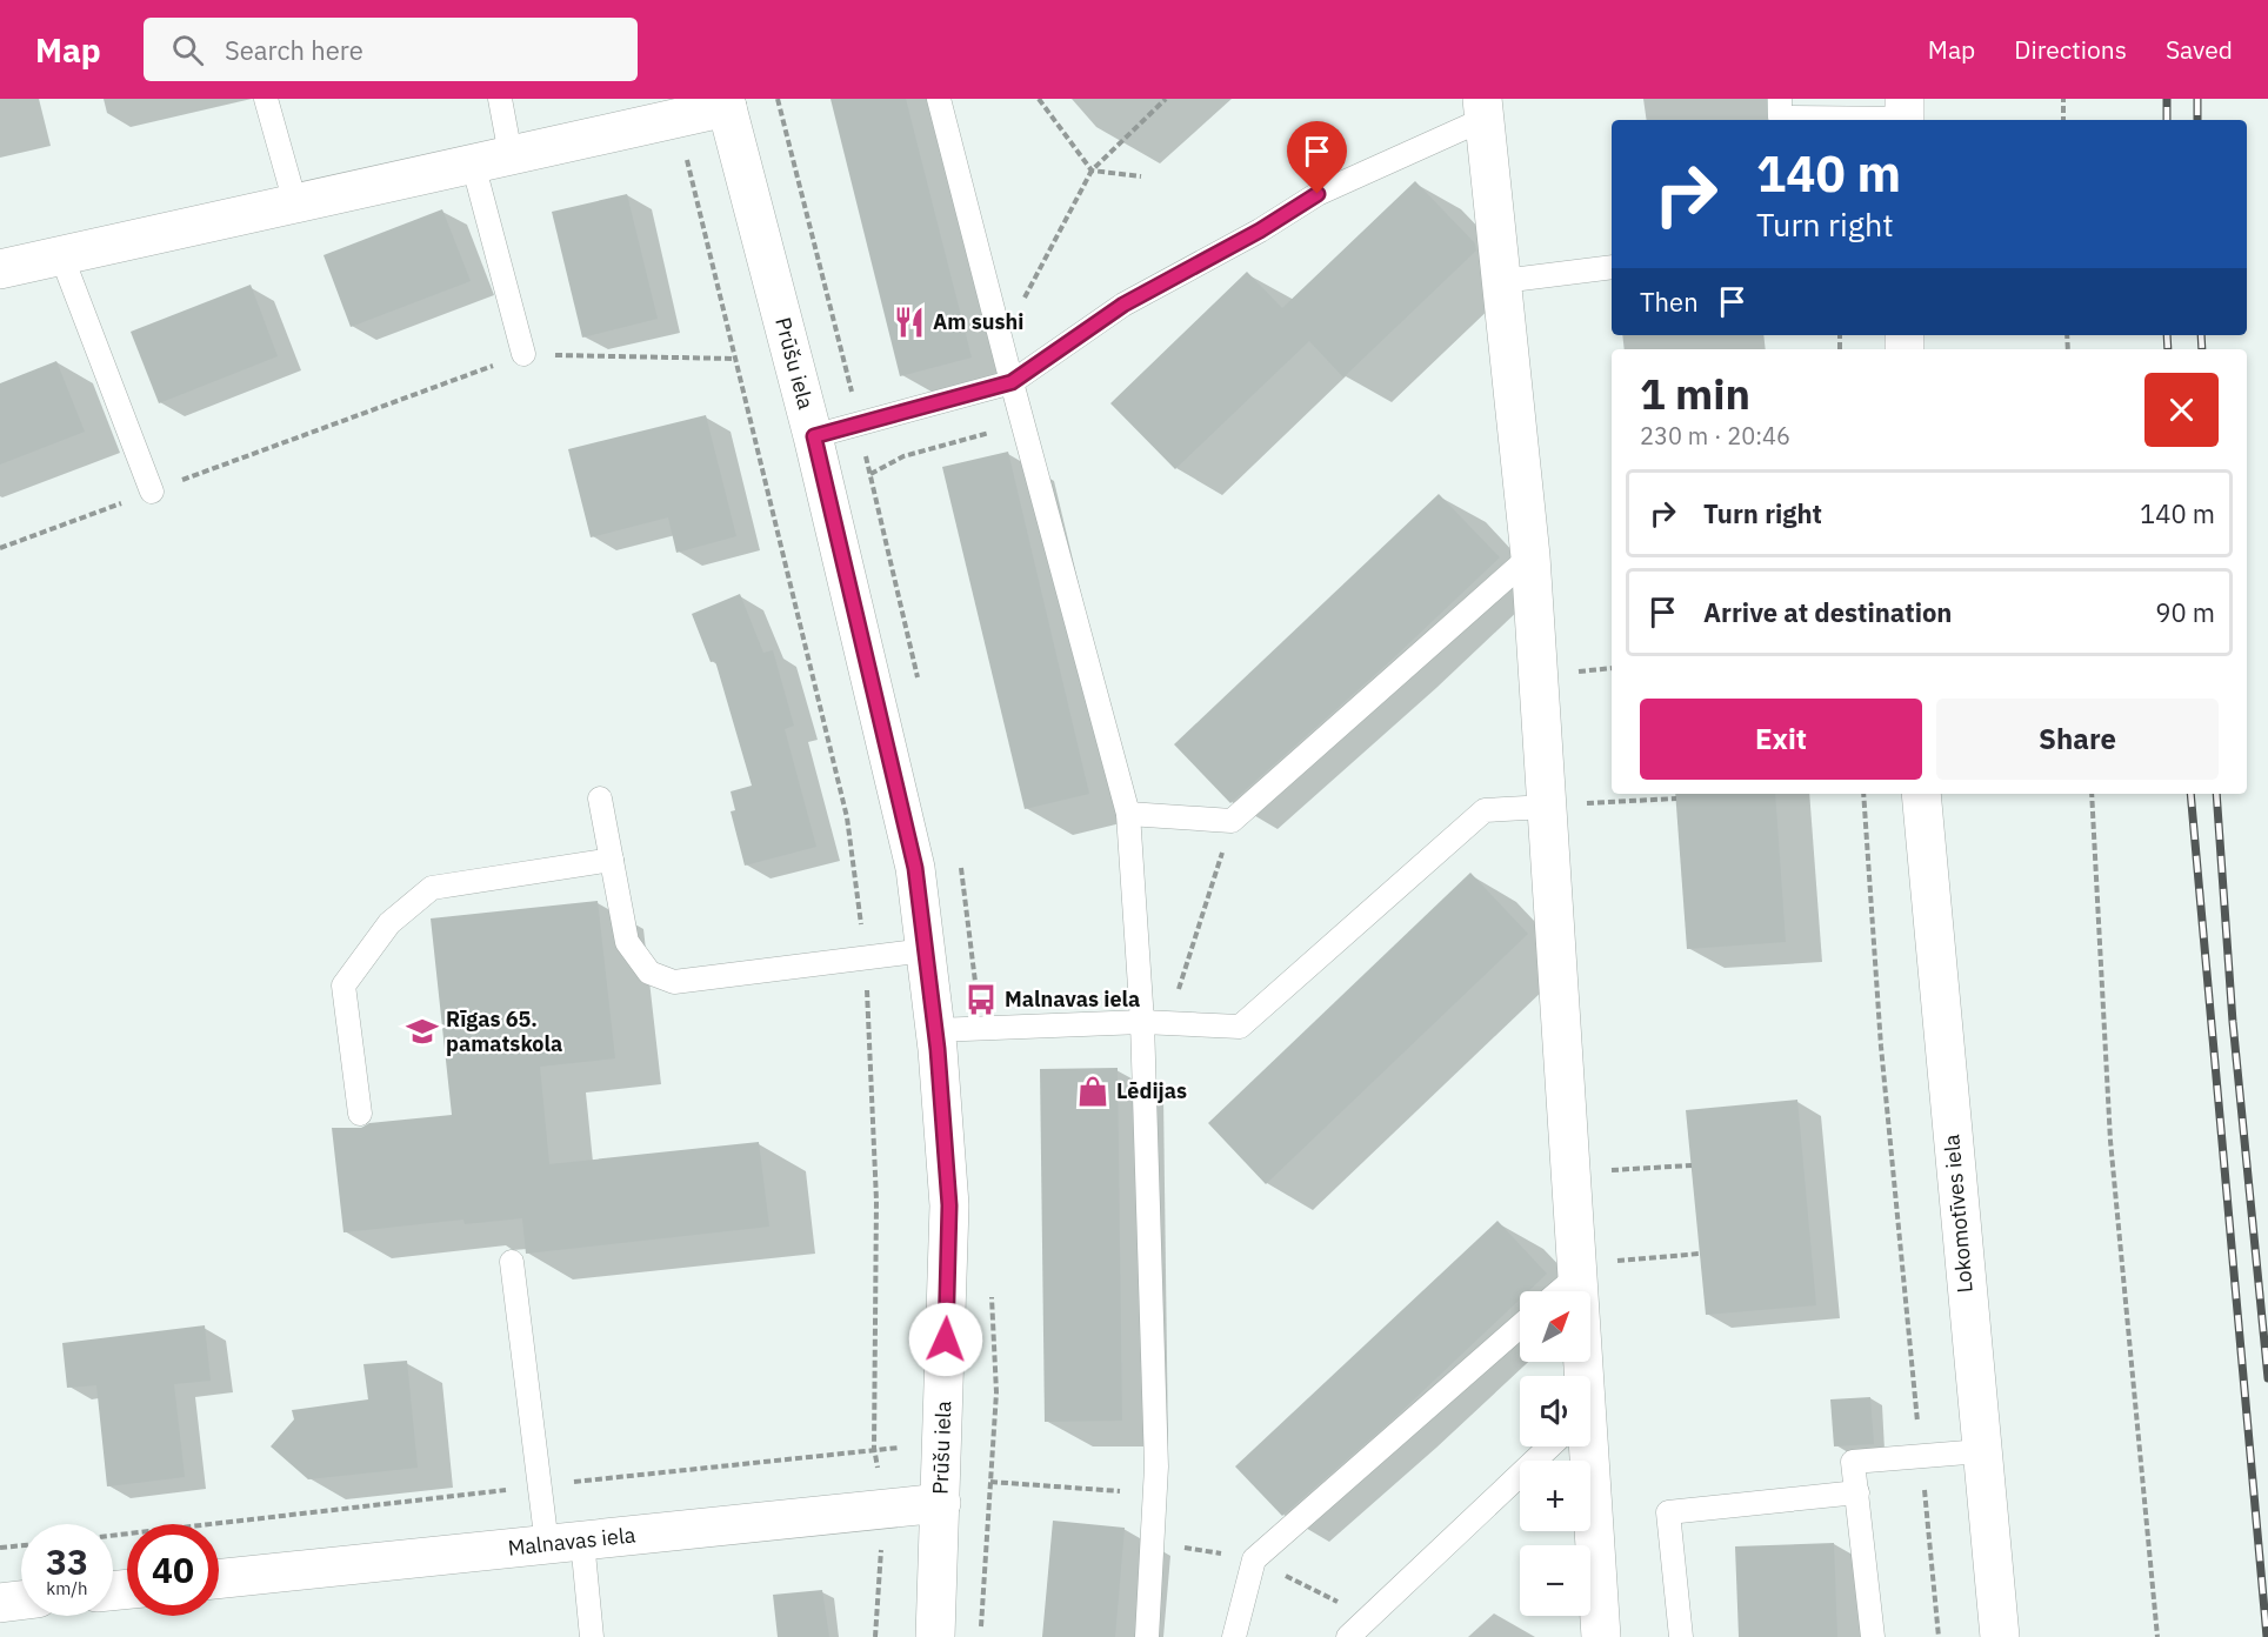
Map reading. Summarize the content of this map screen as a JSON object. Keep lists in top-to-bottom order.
{
  "streets": {
    "street": ["Prūšu iela", "Lokomotīves iela", "Malnavas iela"]
  },
  "crossings": [
    ["Prūšu iela", "Malnavas iela"]
  ],
  "places": {
    "restaurant": ["Am sushi"],
    "bus stop": ["Malnavas iela"],
    "school or university": ["Rīgas 65. pamatskola"],
    "shop": ["Lēdijas"]
  },
  "north": "top right",
  "page": {
    "header": "Map",
    "search": "Search here",
    "nav": ["Map", "Directions", "Saved"],
    "turn": ["140 m", "Turn right"],
    "then": "Then",
    "heading": ["1 min", "230 m · 20:46"],
    "list": [
      {
        "name": "Turn right",
        "value": "140 m"
      },
      {
        "name": "Arrive at destination",
        "value": "90 m"
      }
    ],
    "buttons": ["Exit", "Share"],
    "map_buttons": ["+", "−"],
    "speed": "33 km/h",
    "limit": "40"
  }
}
